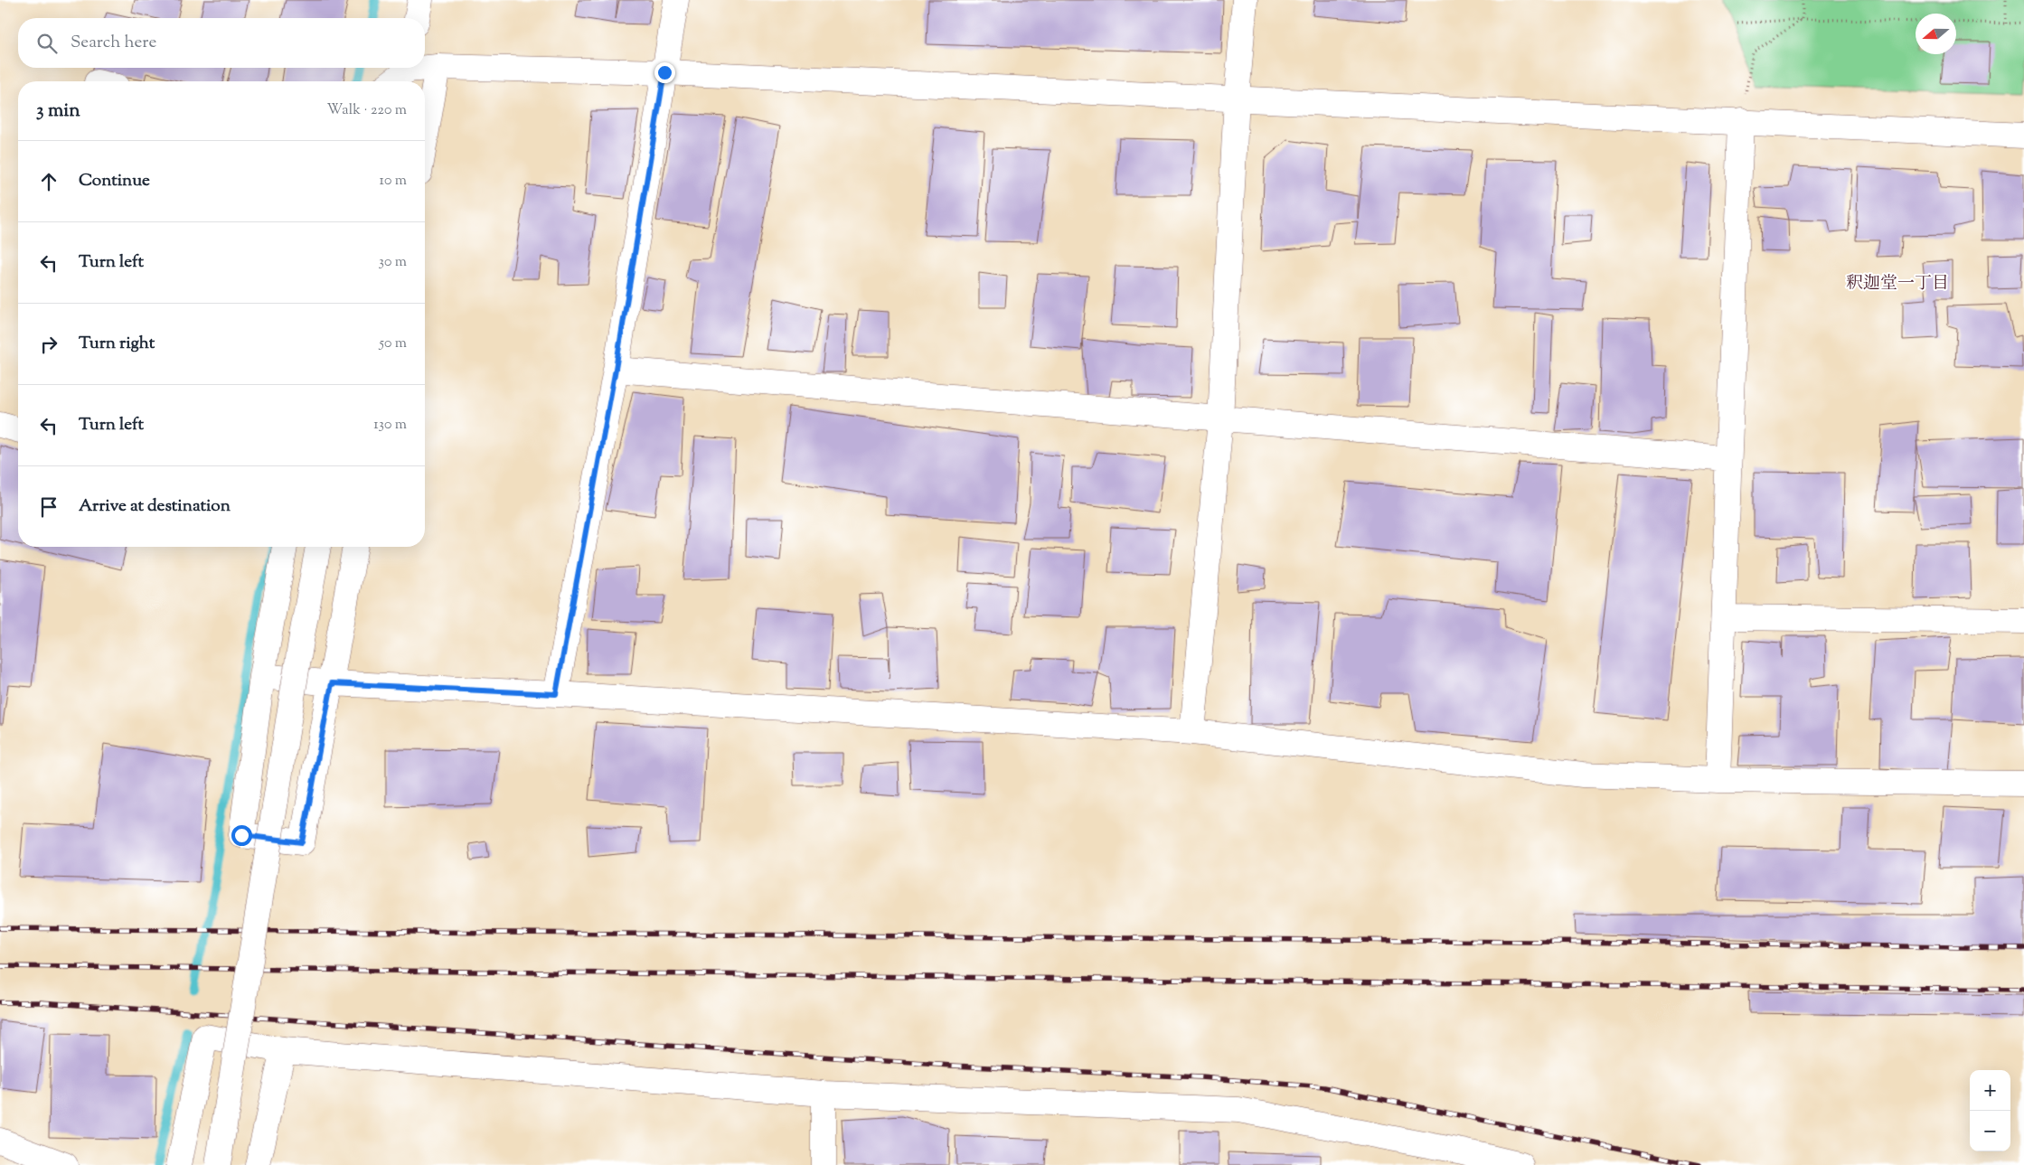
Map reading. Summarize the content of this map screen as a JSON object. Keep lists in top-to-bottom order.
{
  "districts": ["釈迦堂一丁目"],
  "north": "left",
  "page": {
    "search": "Search here",
    "heading": ["3 min", "Walk · 220 m"],
    "list": [
      ["Continue", "10 m"],
      ["Turn left", "30 m"],
      ["Turn right", "50 m"],
      ["Turn left", "130 m"],
      "Arrive at destination"
    ],
    "map_buttons": ["+", "−"]
  }
}
